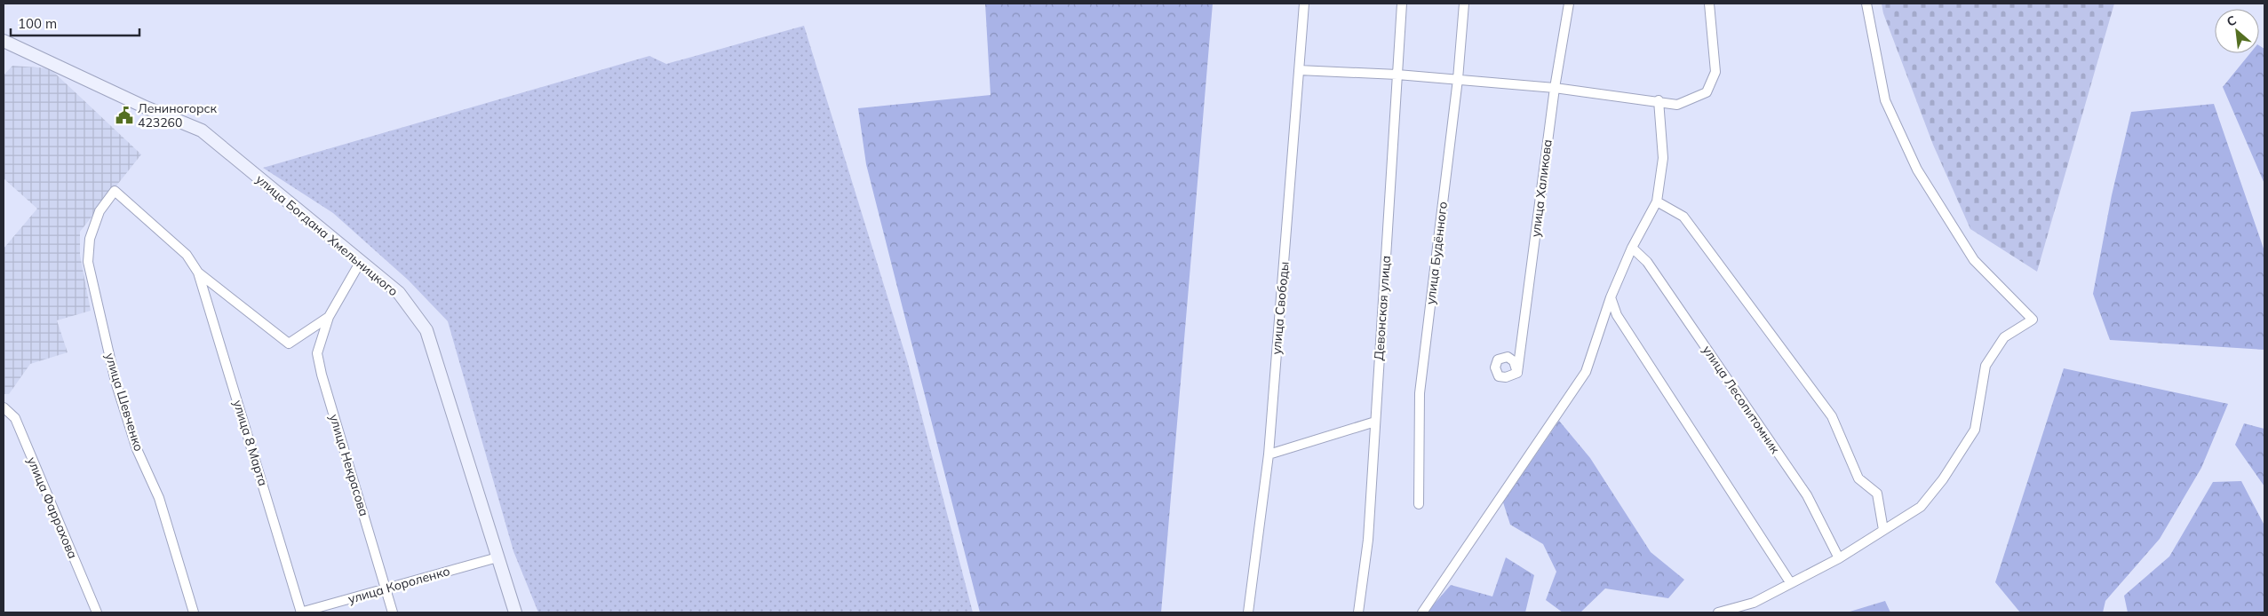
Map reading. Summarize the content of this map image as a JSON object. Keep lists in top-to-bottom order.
{
  "streets": {
    "street": [
      "улица Халикова",
      "улица Богдана Хмельницкого",
      "улица Будённого",
      "улица Свободы",
      "Девонская улица",
      "улица Лесопитомник",
      "улица Шевченко",
      "улица 8 Марта",
      "улица Некрасова",
      "улица Фаррахова",
      "улица Короленко"
    ]
  },
  "crossings": [
    ["улица Богдана Хмельницкого", "улица Некрасова"],
    ["улица Богдана Хмельницкого", "улица Короленко"],
    ["улица Шевченко", "улица Некрасова"],
    ["улица 8 Марта", "улица Некрасова"],
    ["улица 8 Марта", "улица Короленко"],
    ["улица Некрасова", "улица Короленко"]
  ],
  "places": {
    "public building": ["Лениногорск 423260"]
  },
  "scale_bar": "100 m",
  "north": "top left"
}
